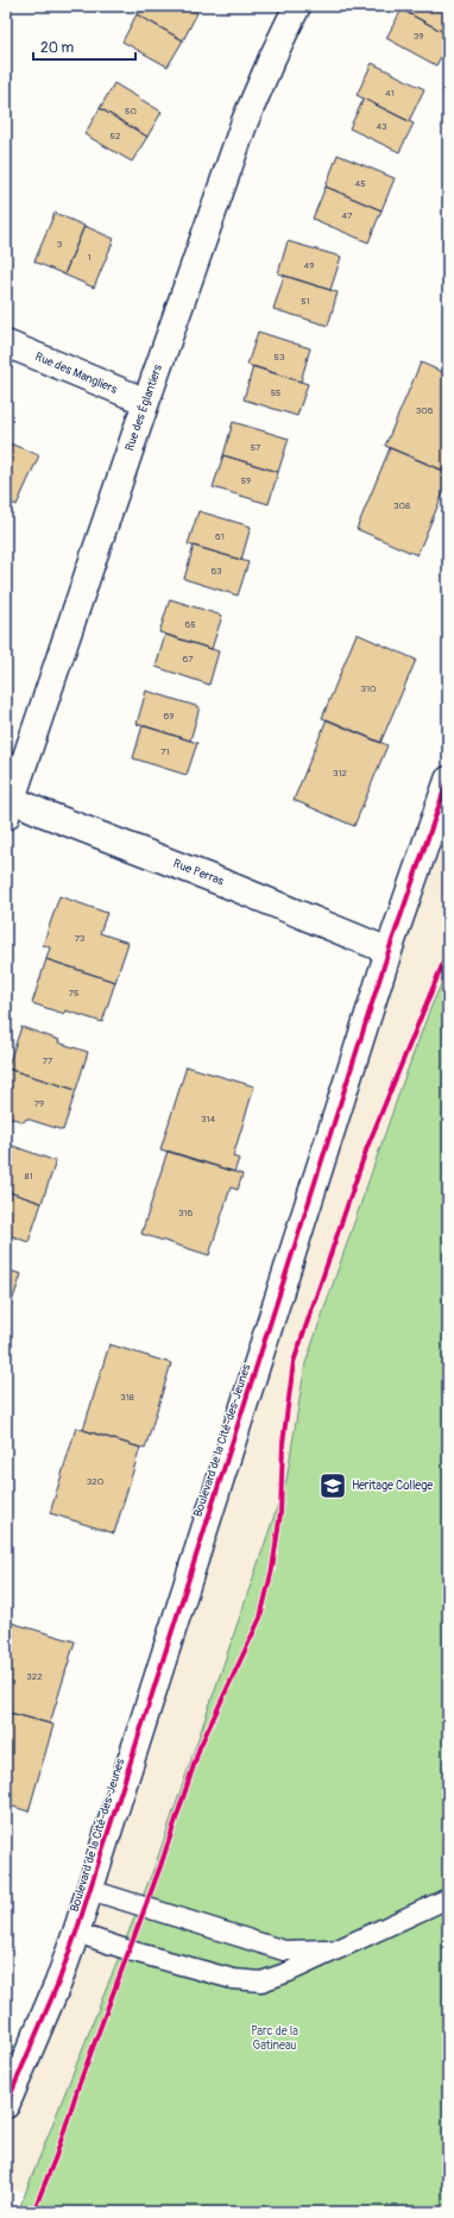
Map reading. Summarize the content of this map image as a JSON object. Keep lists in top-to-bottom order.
{
  "streets": {
    "street": [
      "Rue des Mangliers",
      "Rue des Églantiers",
      "Rue Perras",
      "Boulevard de la Cité-des-Jeunes"
    ]
  },
  "crossings": [
    ["Rue des Mangliers", "Rue des Églantiers"],
    ["Rue des Églantiers", "Rue Perras"],
    ["Rue Perras", "Boulevard de la Cité-des-Jeunes"]
  ],
  "parks": ["Parc de la Gatineau"],
  "places": {
    "school or university": ["Heritage College"]
  },
  "house_numbers": [
    "39",
    "41",
    "50",
    "43",
    "52",
    "45",
    "47",
    "3",
    "1",
    "49",
    "51",
    "53",
    "55",
    "306",
    "57",
    "59",
    "308",
    "61",
    "63",
    "65",
    "67",
    "310",
    "69",
    "71",
    "312",
    "73",
    "75",
    "77",
    "79",
    "314",
    "81",
    "316",
    "318",
    "320",
    "322"
  ],
  "scale_bar": "20 m"
}
